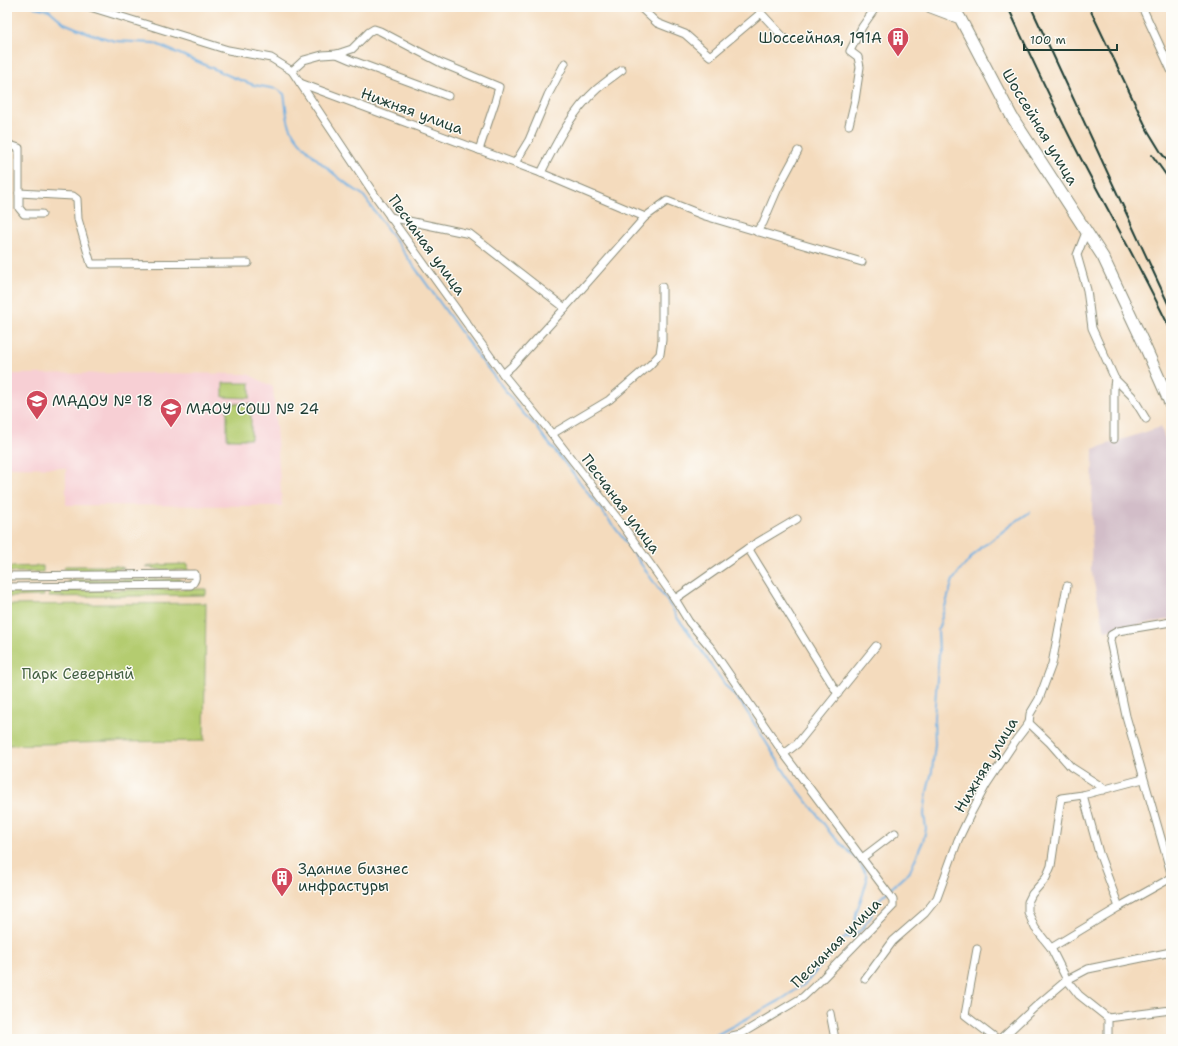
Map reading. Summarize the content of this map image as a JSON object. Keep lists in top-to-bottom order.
{
  "streets": {
    "main road": ["Шоссейная улица"],
    "street": ["Нижняя улица", "Песчаная улица"]
  },
  "crossings": [
    ["Нижняя улица", "Песчаная улица"]
  ],
  "parks": ["Парк Северный"],
  "places": {
    "building": ["Шоссейная, 191А", "Здание бизнес инфрастуры"],
    "school or university": ["МАДОУ № 18", "МАОУ СОШ № 24"]
  },
  "scale_bar": "100 m"
}
